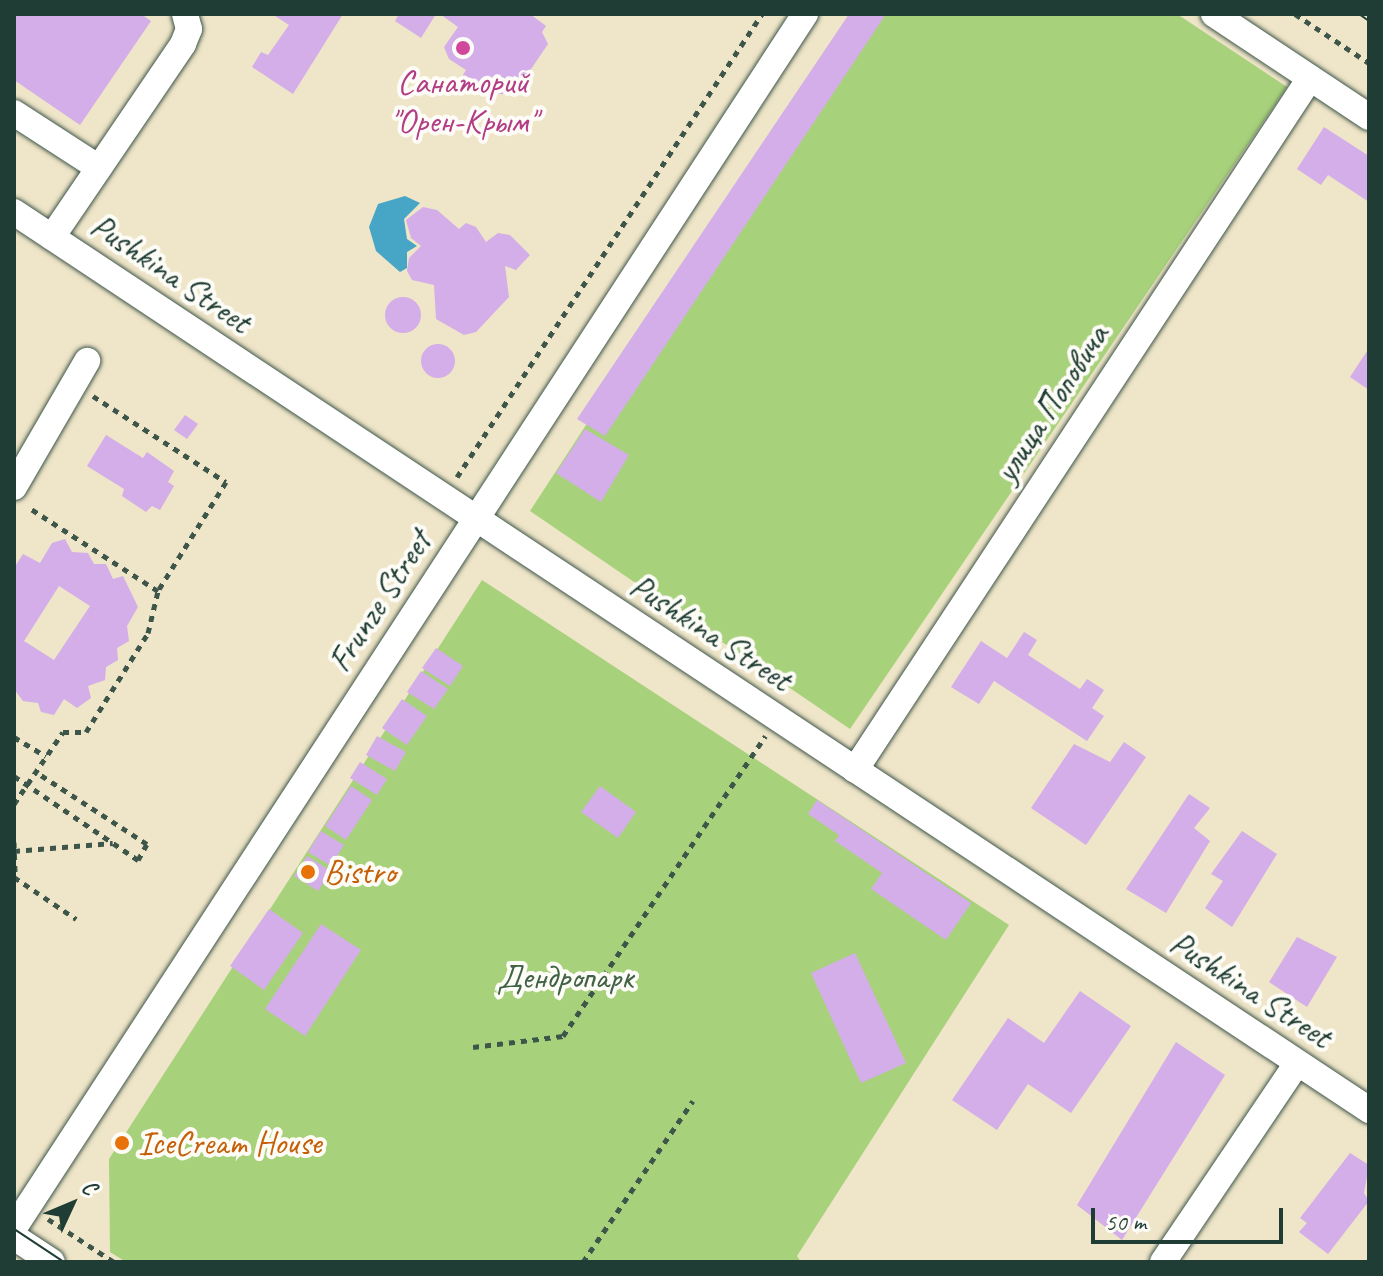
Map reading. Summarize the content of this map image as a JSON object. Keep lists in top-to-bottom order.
{
  "streets": {
    "street": ["Pushkina Street", "улица Поповича", "Frunze Street"]
  },
  "crossings": [
    ["Pushkina Street", "улица Поповича"],
    ["Pushkina Street", "Frunze Street"]
  ],
  "parks": ["Дендропарк"],
  "places": ["Санаторий \"Орен-Крым\"", "Bistro", "IceCream House"],
  "scale_bar": "50 m",
  "north": "top right"
}
